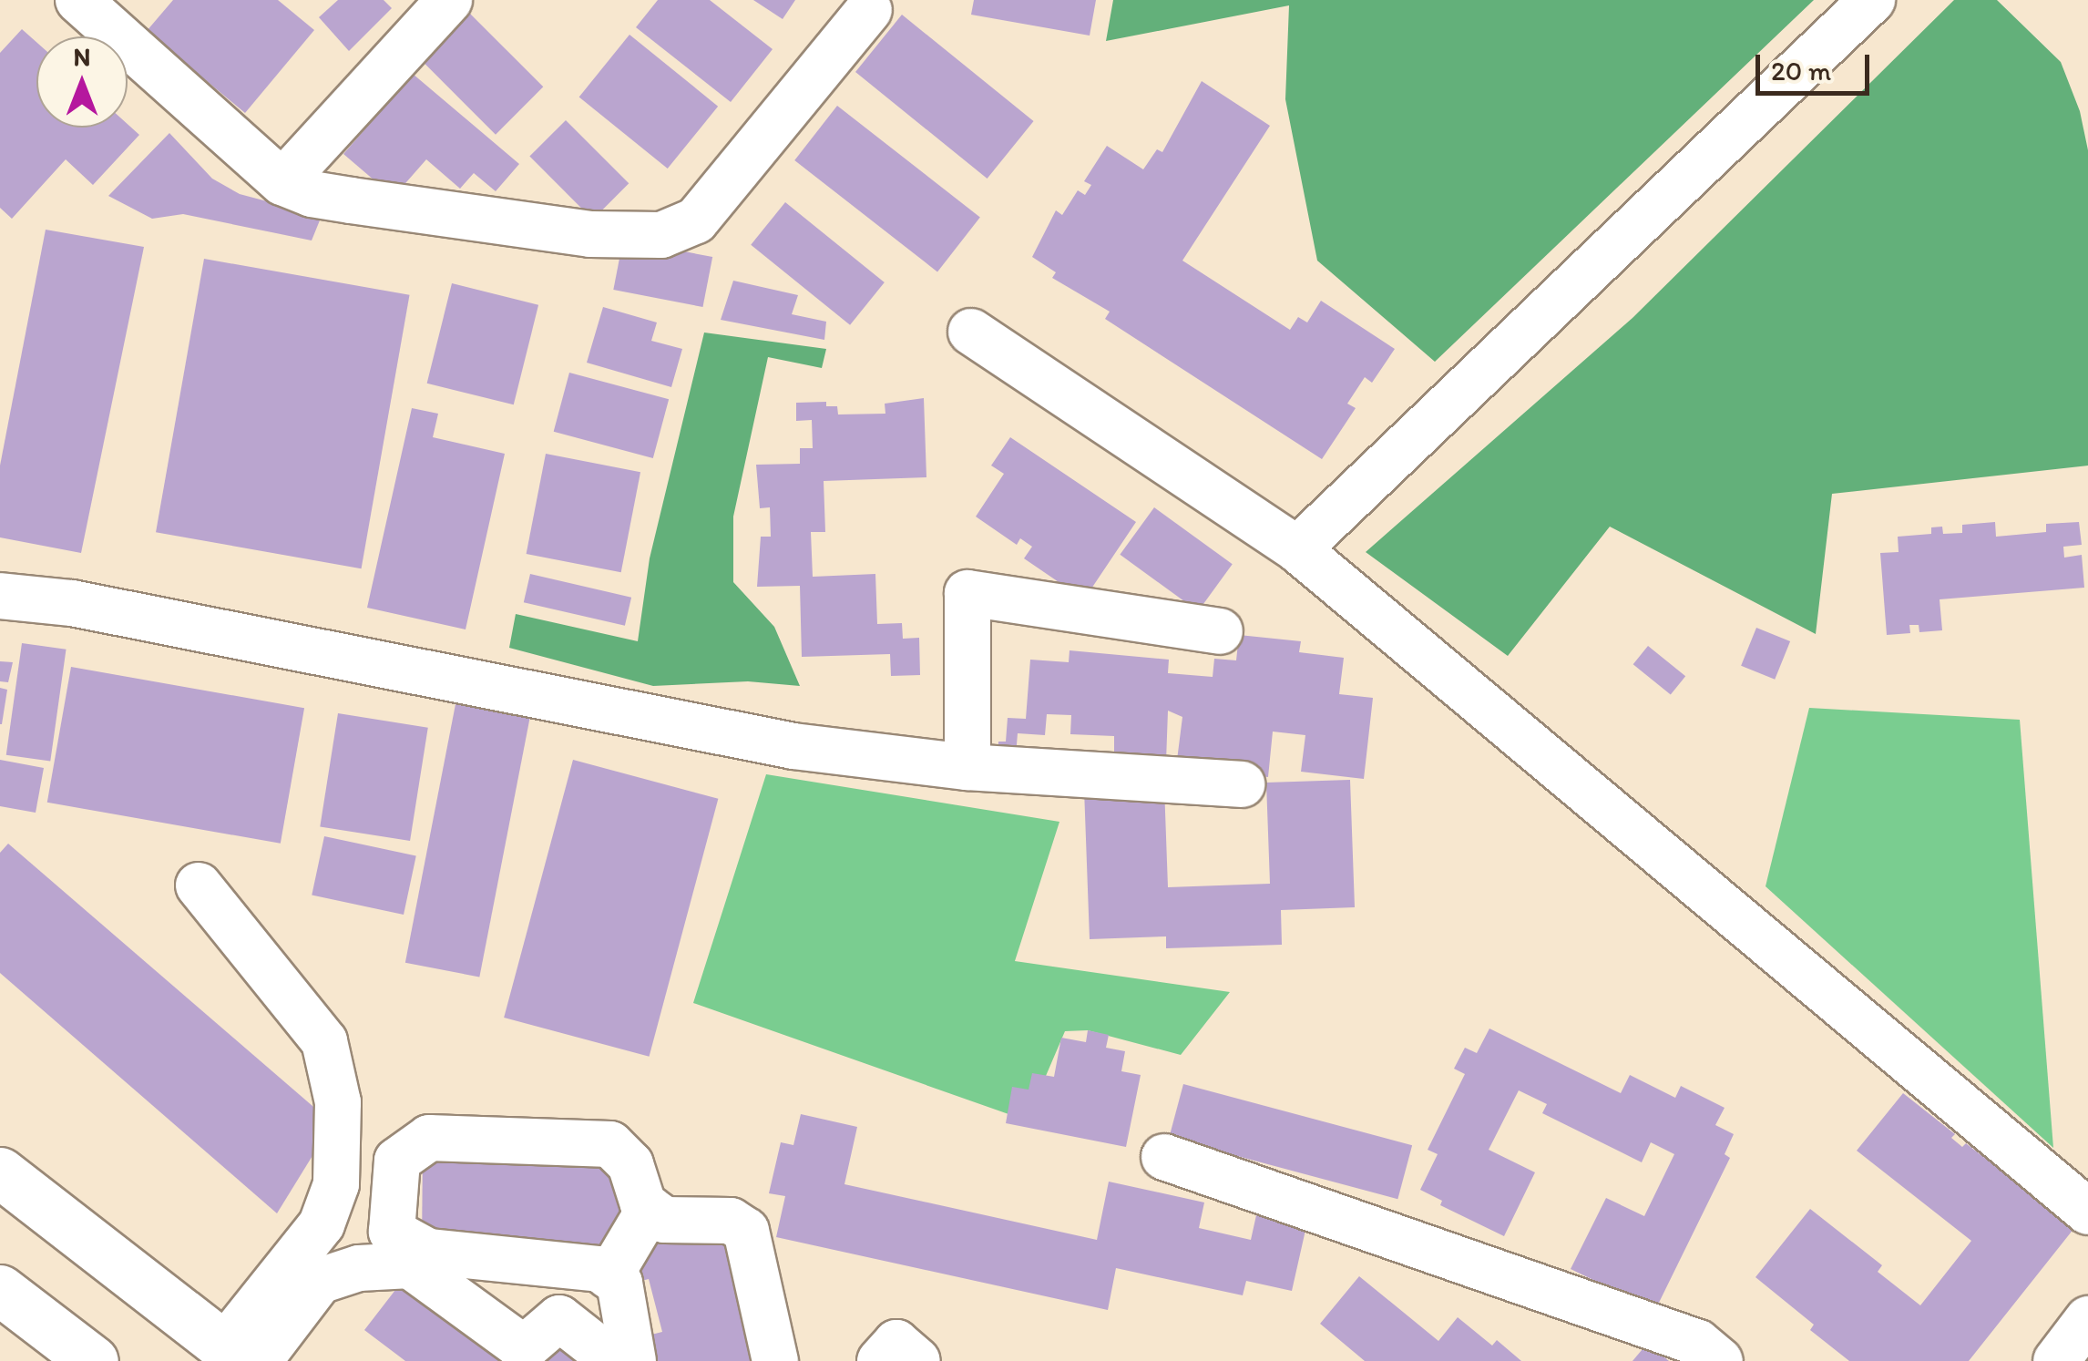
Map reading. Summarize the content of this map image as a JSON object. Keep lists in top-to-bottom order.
{
  "scale_bar": "20 m",
  "north": "top"
}
